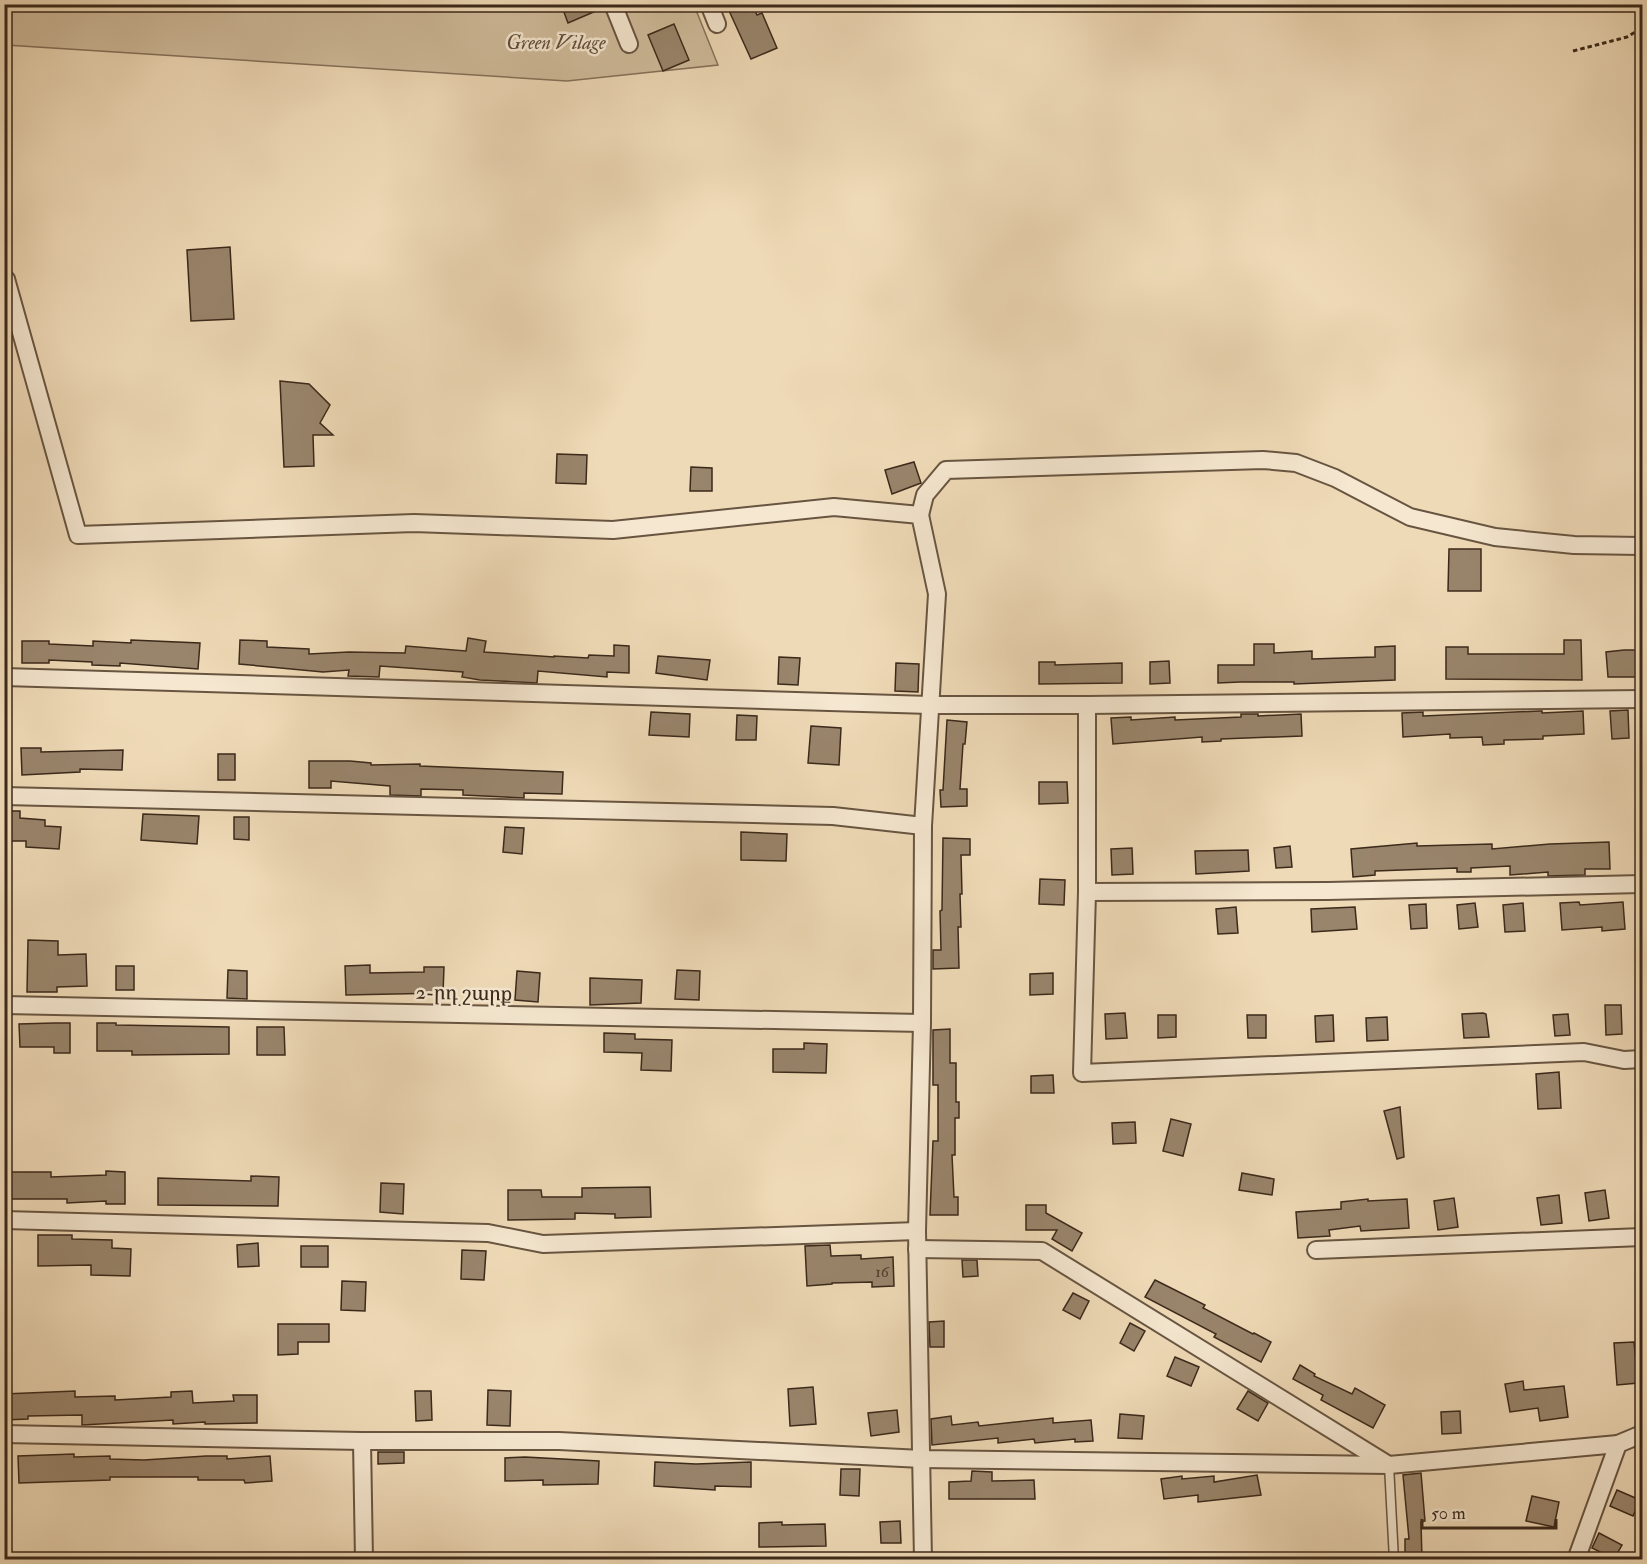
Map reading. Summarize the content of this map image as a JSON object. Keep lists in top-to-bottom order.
{
  "streets": {
    "street": ["2-րդ շարք"]
  },
  "parks": ["Green Vilage"],
  "house_numbers": ["16"],
  "scale_bar": "50 m"
}
